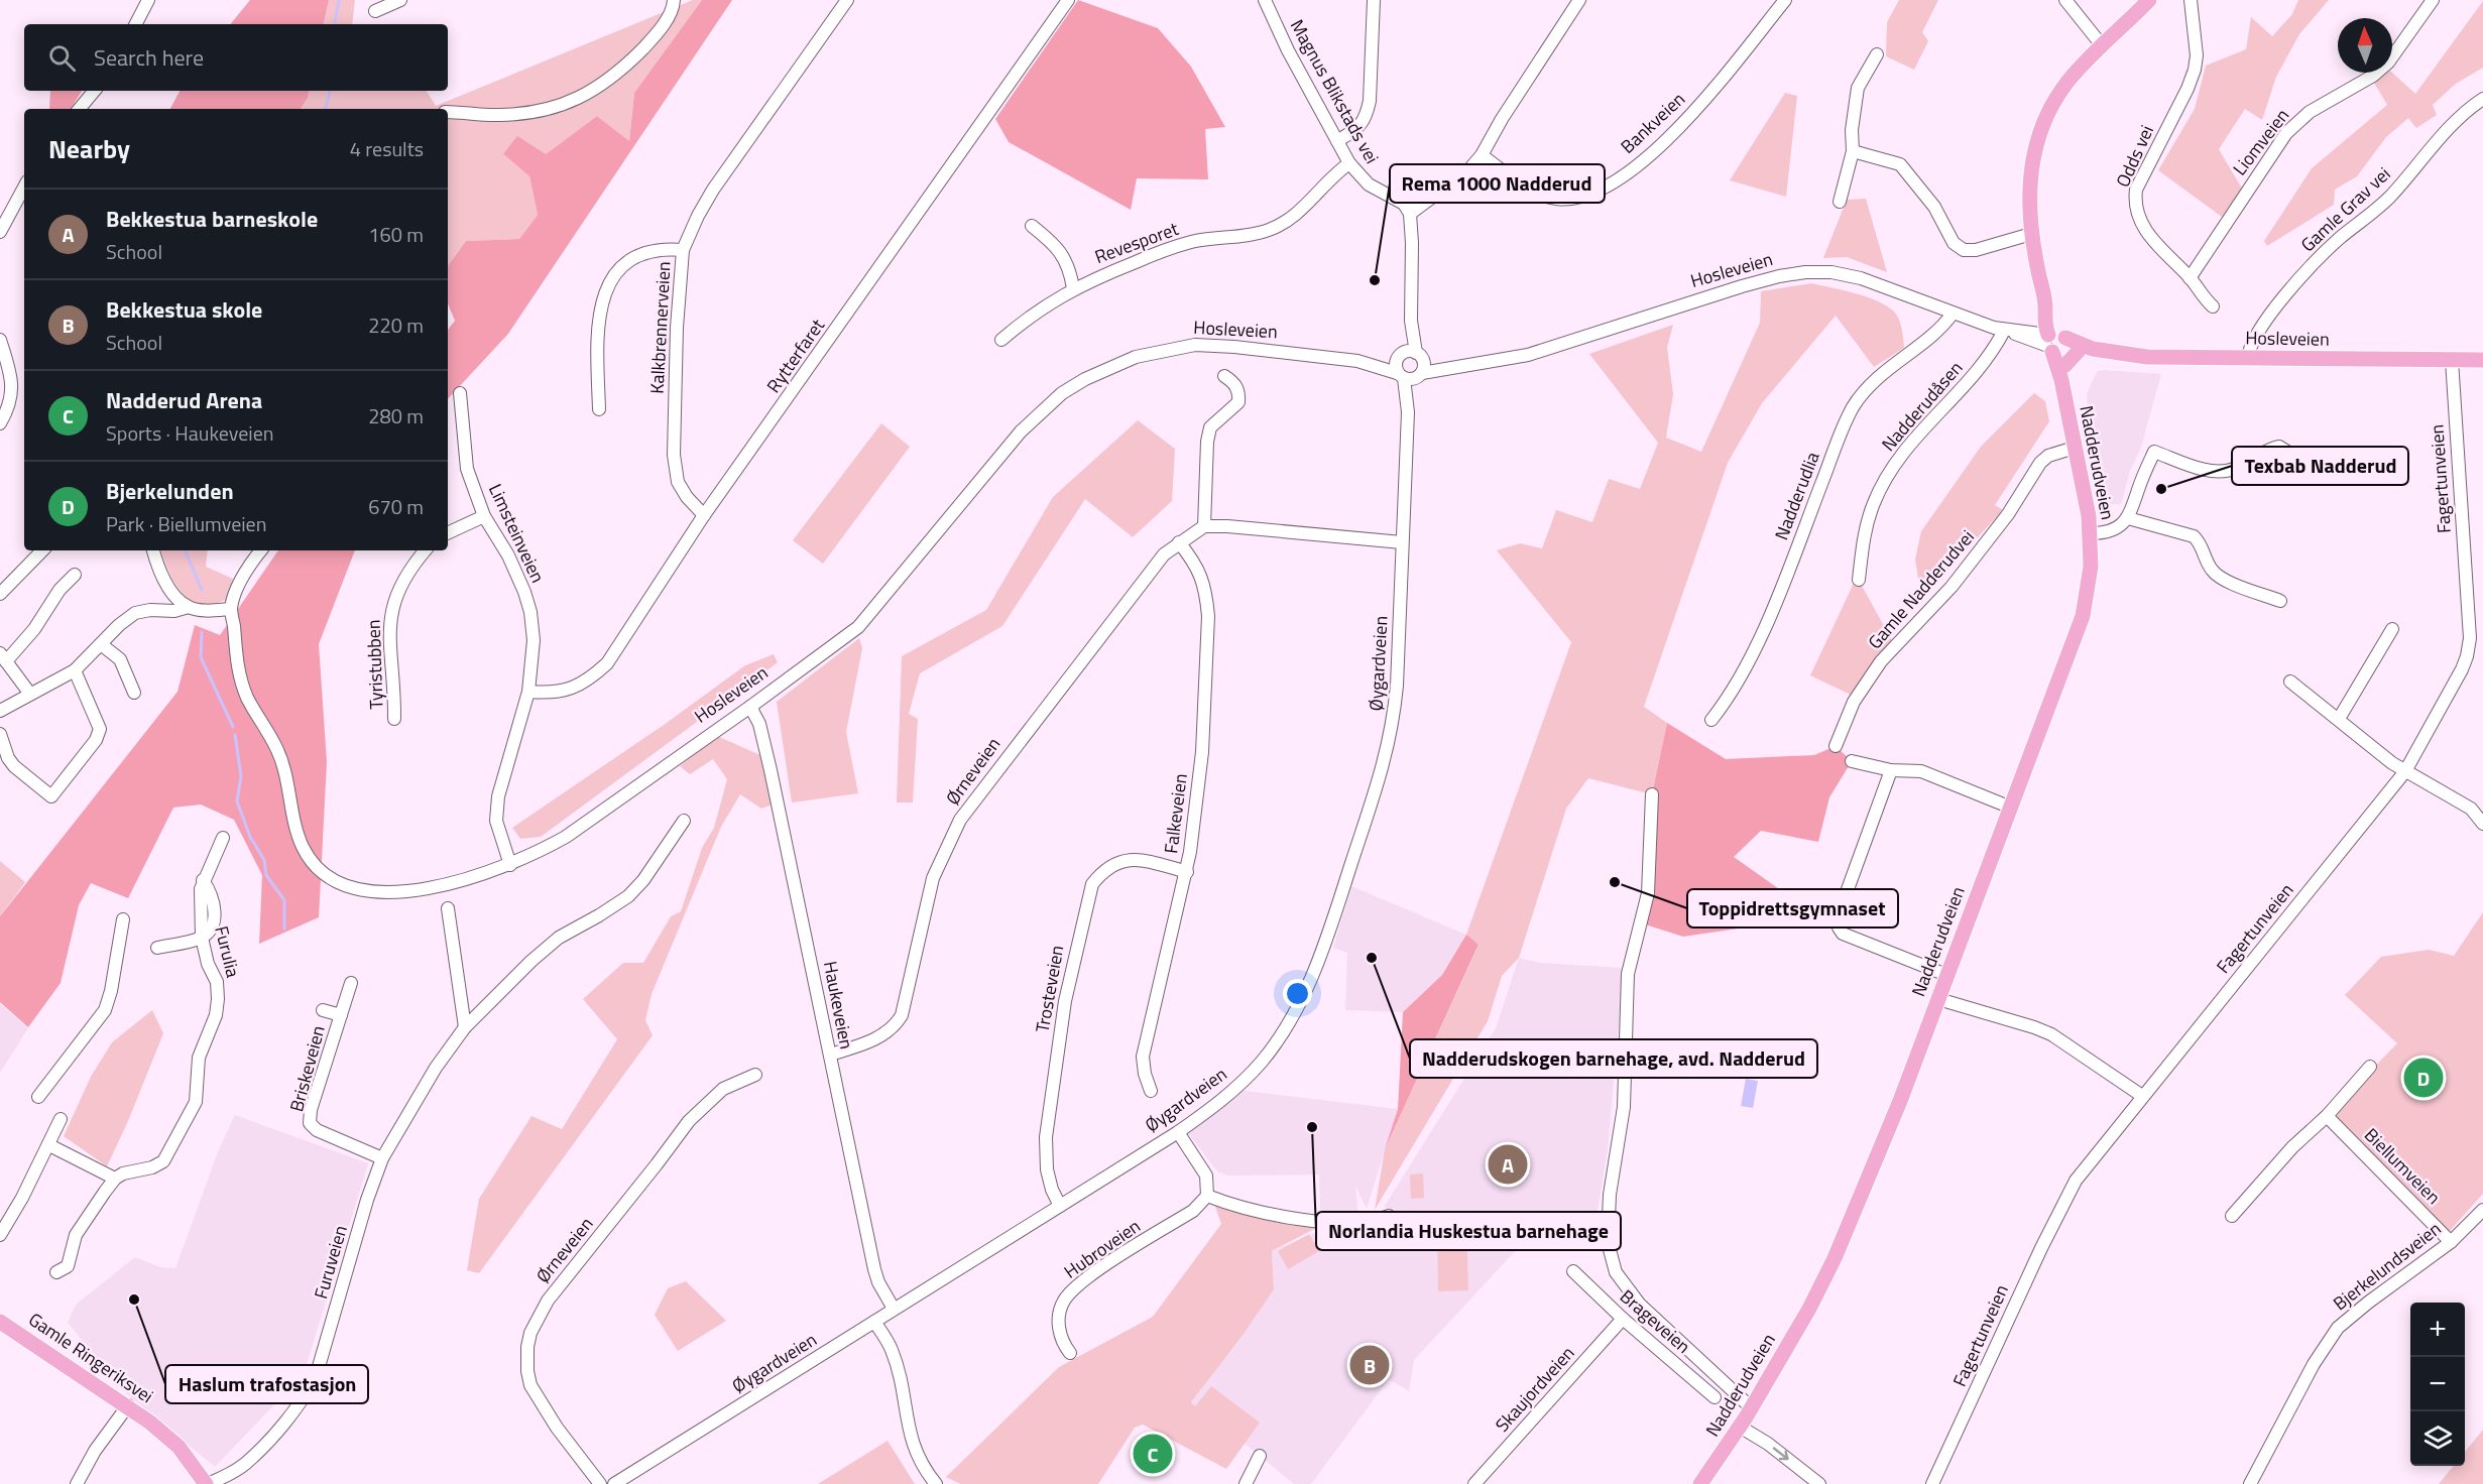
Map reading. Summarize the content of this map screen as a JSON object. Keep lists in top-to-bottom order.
{
  "streets": {
    "main road": ["Hosleveien", "Nadderudveien", "Gamle Ringeriksvei"],
    "street": [
      "Magnus Blikstads vei",
      "Bankveien",
      "Liomveien",
      "Odds vei",
      "Gamle Grav vei",
      "Revesporet",
      "Kalkbrennerveien",
      "Rytterfaret",
      "Nadderudåsen",
      "Fagertunveien",
      "Nadderudlia",
      "Limsteinveien",
      "Gamle Nadderudvei",
      "Øygardveien",
      "Tyristubben",
      "Ørneveien",
      "Falkeveien",
      "Furulia",
      "Trosteveien",
      "Haukeveien",
      "Briskeveien",
      "Biellumveien",
      "Hubroveien",
      "Furuveien",
      "Bjerkelundsveien",
      "Brageveien",
      "Skaujordveien"
    ]
  },
  "crossings": [
    ["Magnus Blikstads vei", "Revesporet"],
    ["Liomveien", "Odds vei"],
    ["Gamle Grav vei", "Hosleveien"],
    ["Hosleveien", "Nadderudåsen"],
    ["Hosleveien", "Nadderudveien"],
    ["Hosleveien", "Fagertunveien"],
    ["Hosleveien", "Nadderudlia"],
    ["Hosleveien", "Limsteinveien"],
    ["Hosleveien", "Øygardveien"],
    ["Hosleveien", "Haukeveien"],
    ["Kalkbrennerveien", "Rytterfaret"],
    ["Rytterfaret", "Limsteinveien"],
    ["Nadderudveien", "Gamle Nadderudvei"],
    ["Øygardveien", "Trosteveien"],
    ["Øygardveien", "Haukeveien"],
    ["Ørneveien", "Falkeveien"],
    ["Ørneveien", "Haukeveien"],
    ["Falkeveien", "Trosteveien"],
    ["Briskeveien", "Furuveien"],
    ["Biellumveien", "Bjerkelundsveien"],
    ["Furuveien", "Gamle Ringeriksvei"],
    ["Brageveien", "Skaujordveien"]
  ],
  "places": [
    "Rema 1000 Nadderud",
    "Texbab Nadderud",
    "Toppidrettsgymnaset",
    "Nadderudskogen barnehage, avd. Nadderud",
    "Norlandia Huskestua barnehage",
    "Haslum trafostasjon"
  ],
  "north": "top",
  "page": {
    "search": "Search here",
    "heading": ["Nearby", "4 results"],
    "list": [
      {
        "mark": "A",
        "name": "Bekkestua barneskole",
        "note": "School",
        "value": "160 m"
      },
      {
        "mark": "B",
        "name": "Bekkestua skole",
        "note": "School",
        "value": "220 m"
      },
      {
        "mark": "C",
        "name": "Nadderud Arena",
        "note": "Sports · Haukeveien",
        "value": "280 m"
      },
      {
        "mark": "D",
        "name": "Bjerkelunden",
        "note": "Park · Biellumveien",
        "value": "670 m"
      }
    ],
    "pins": [
      "D",
      "A",
      "B",
      "C"
    ],
    "map_buttons": ["+", "−"]
  }
}
